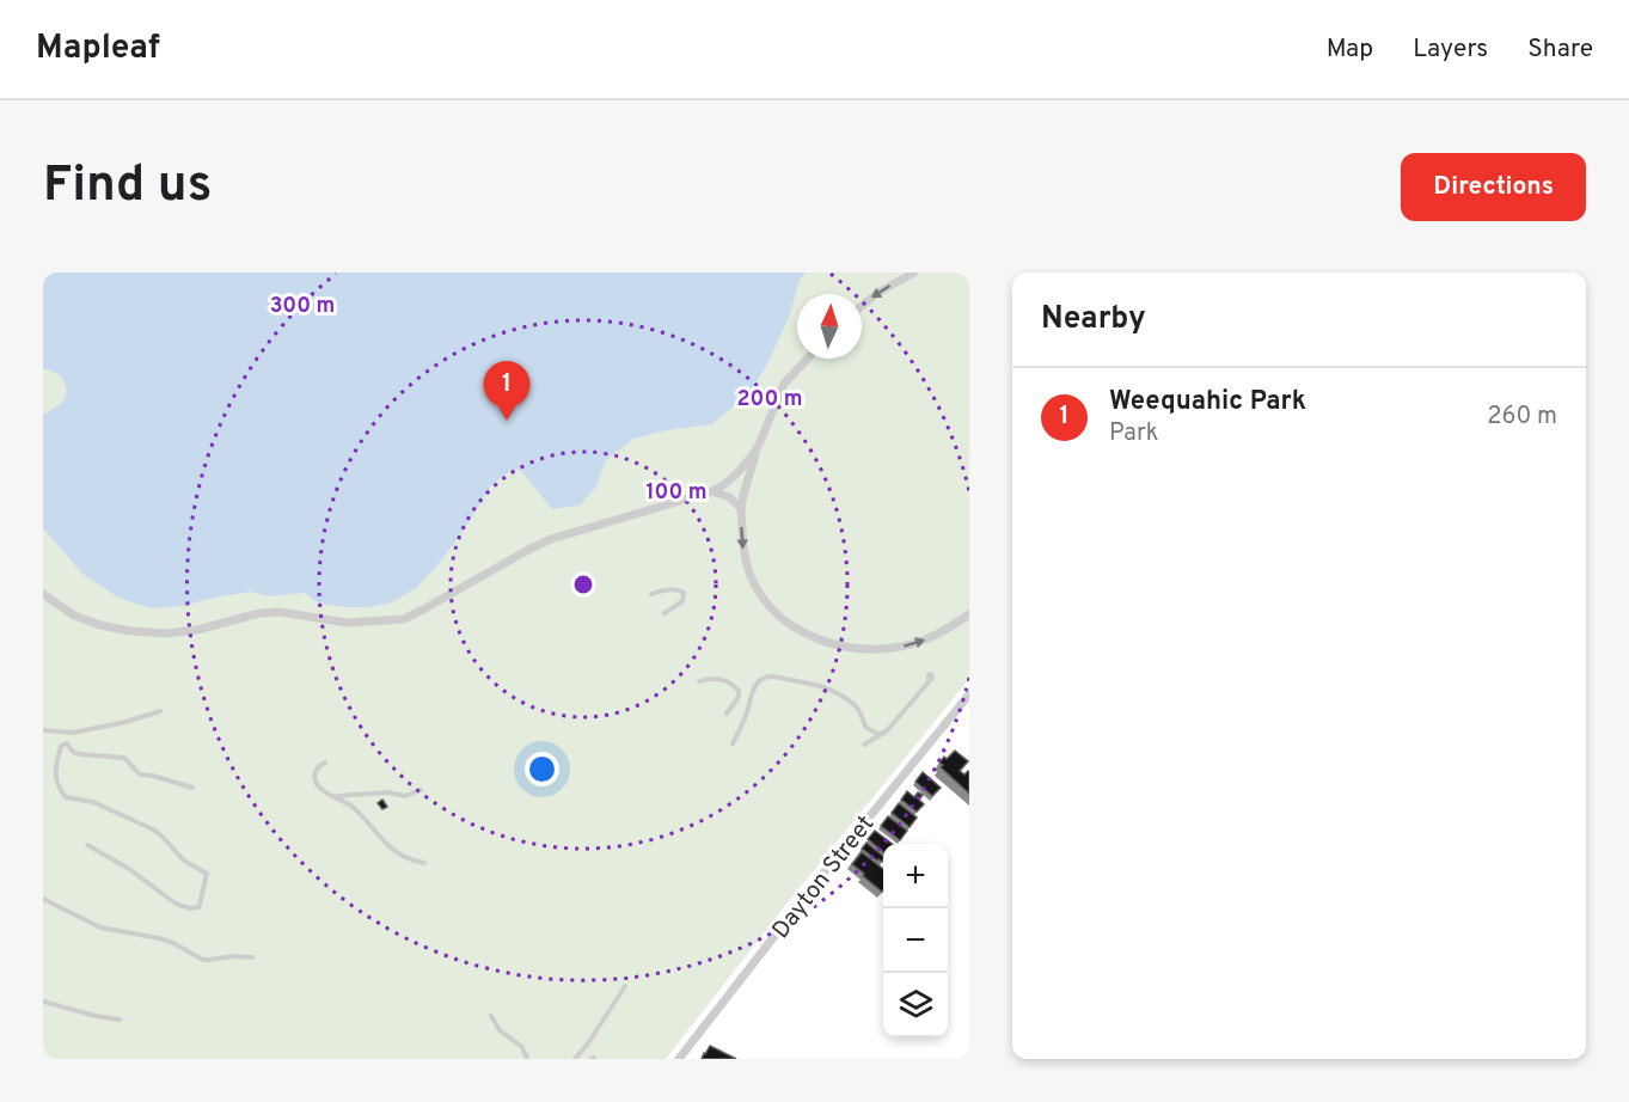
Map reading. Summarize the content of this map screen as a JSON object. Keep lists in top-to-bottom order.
{
  "streets": {
    "street": ["Dayton Street"]
  },
  "north": "top",
  "page": {
    "header": "Mapleaf",
    "nav": ["Map", "Layers", "Share"],
    "buttons": "Directions",
    "title": "Find us",
    "heading": "Nearby",
    "pins": "1",
    "list": [
      {
        "mark": "1",
        "name": "Weequahic Park",
        "note": "Park",
        "value": "260 m"
      }
    ],
    "map_buttons": ["+", "−"]
  },
  "rings": ["300 m", "200 m", "100 m"]
}
